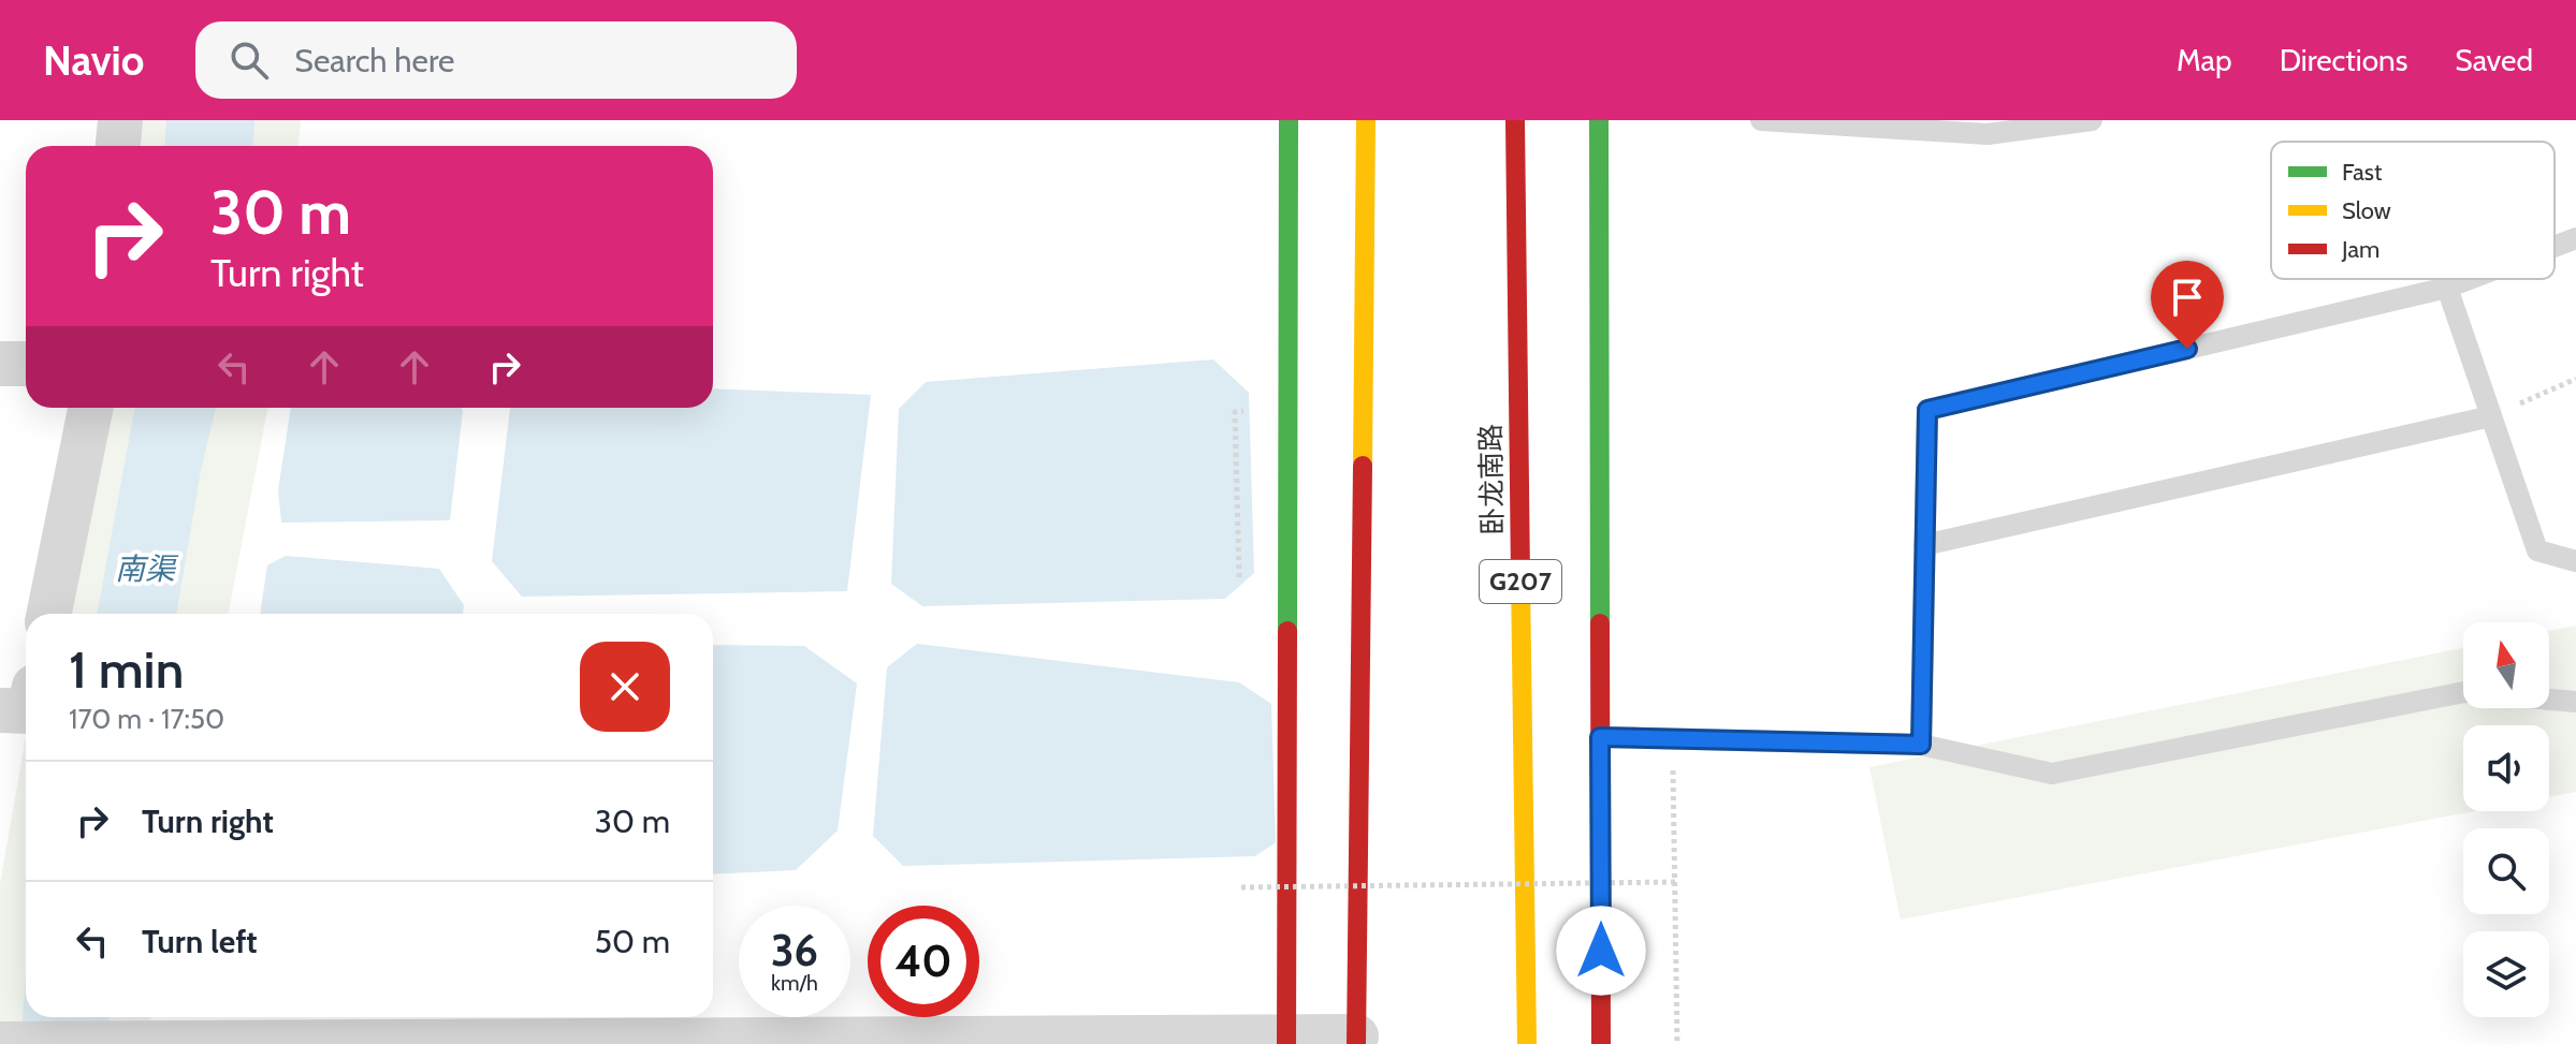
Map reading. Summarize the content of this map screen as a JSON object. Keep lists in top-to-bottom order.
{
  "streets": {
    "main road": ["卧龙南路", "G207"]
  },
  "water": ["南渠"],
  "legend": ["Fast", "Slow", "Jam"],
  "north": "top",
  "page": {
    "header": "Navio",
    "search": "Search here",
    "nav": ["Map", "Directions", "Saved"],
    "turn": ["30 m", "Turn right"],
    "heading": ["1 min", "170 m · 17:50"],
    "list": [
      {
        "name": "Turn right",
        "value": "30 m"
      },
      {
        "name": "Turn left",
        "value": "50 m"
      }
    ],
    "speed": "36 km/h",
    "limit": "40"
  }
}
